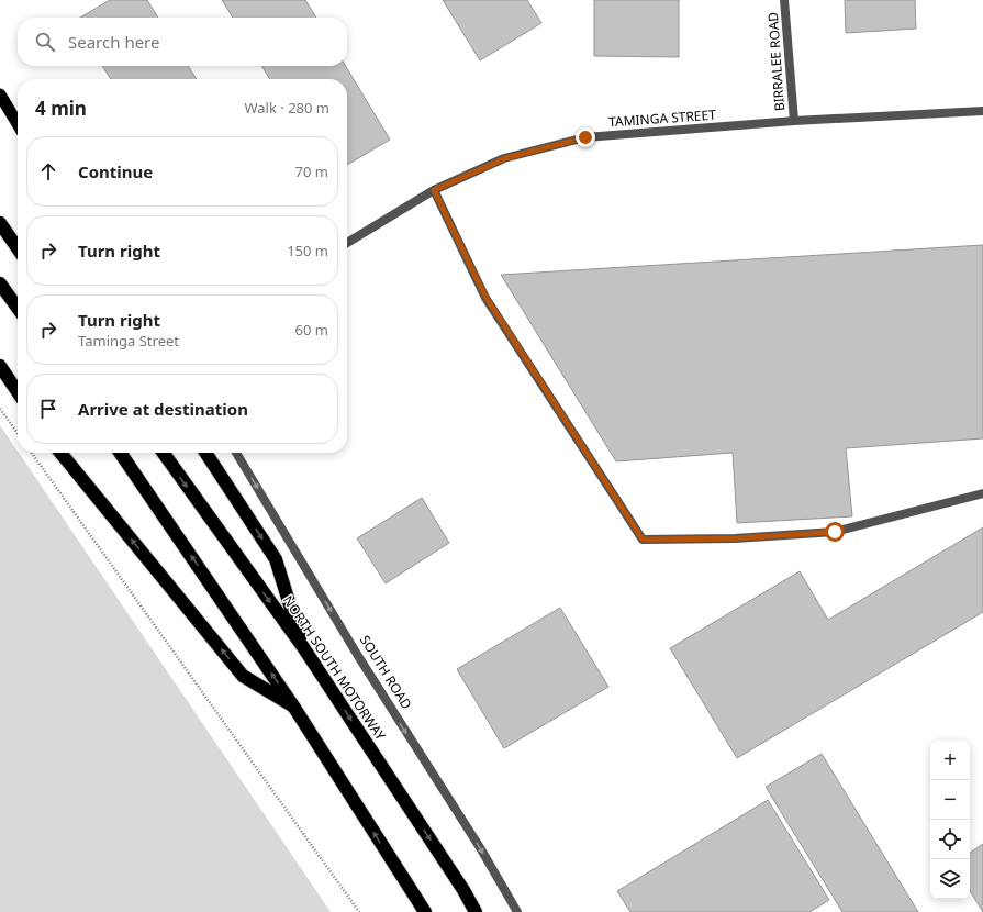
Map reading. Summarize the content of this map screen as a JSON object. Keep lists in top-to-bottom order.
{
  "streets": {
    "highway": ["NORTH SOUTH MOTORWAY"],
    "street": ["BIRRALEE ROAD", "TAMINGA STREET", "SOUTH ROAD"]
  },
  "crossings": [
    ["BIRRALEE ROAD", "TAMINGA STREET"]
  ],
  "one_way": ["SOUTH ROAD"],
  "page": {
    "search": "Search here",
    "heading": ["4 min", "Walk · 280 m"],
    "list": [
      ["Continue", "70 m"],
      ["Turn right", "150 m"],
      ["Turn right", "Taminga Street", "60 m"],
      "Arrive at destination"
    ],
    "map_buttons": ["+", "−"]
  }
}
